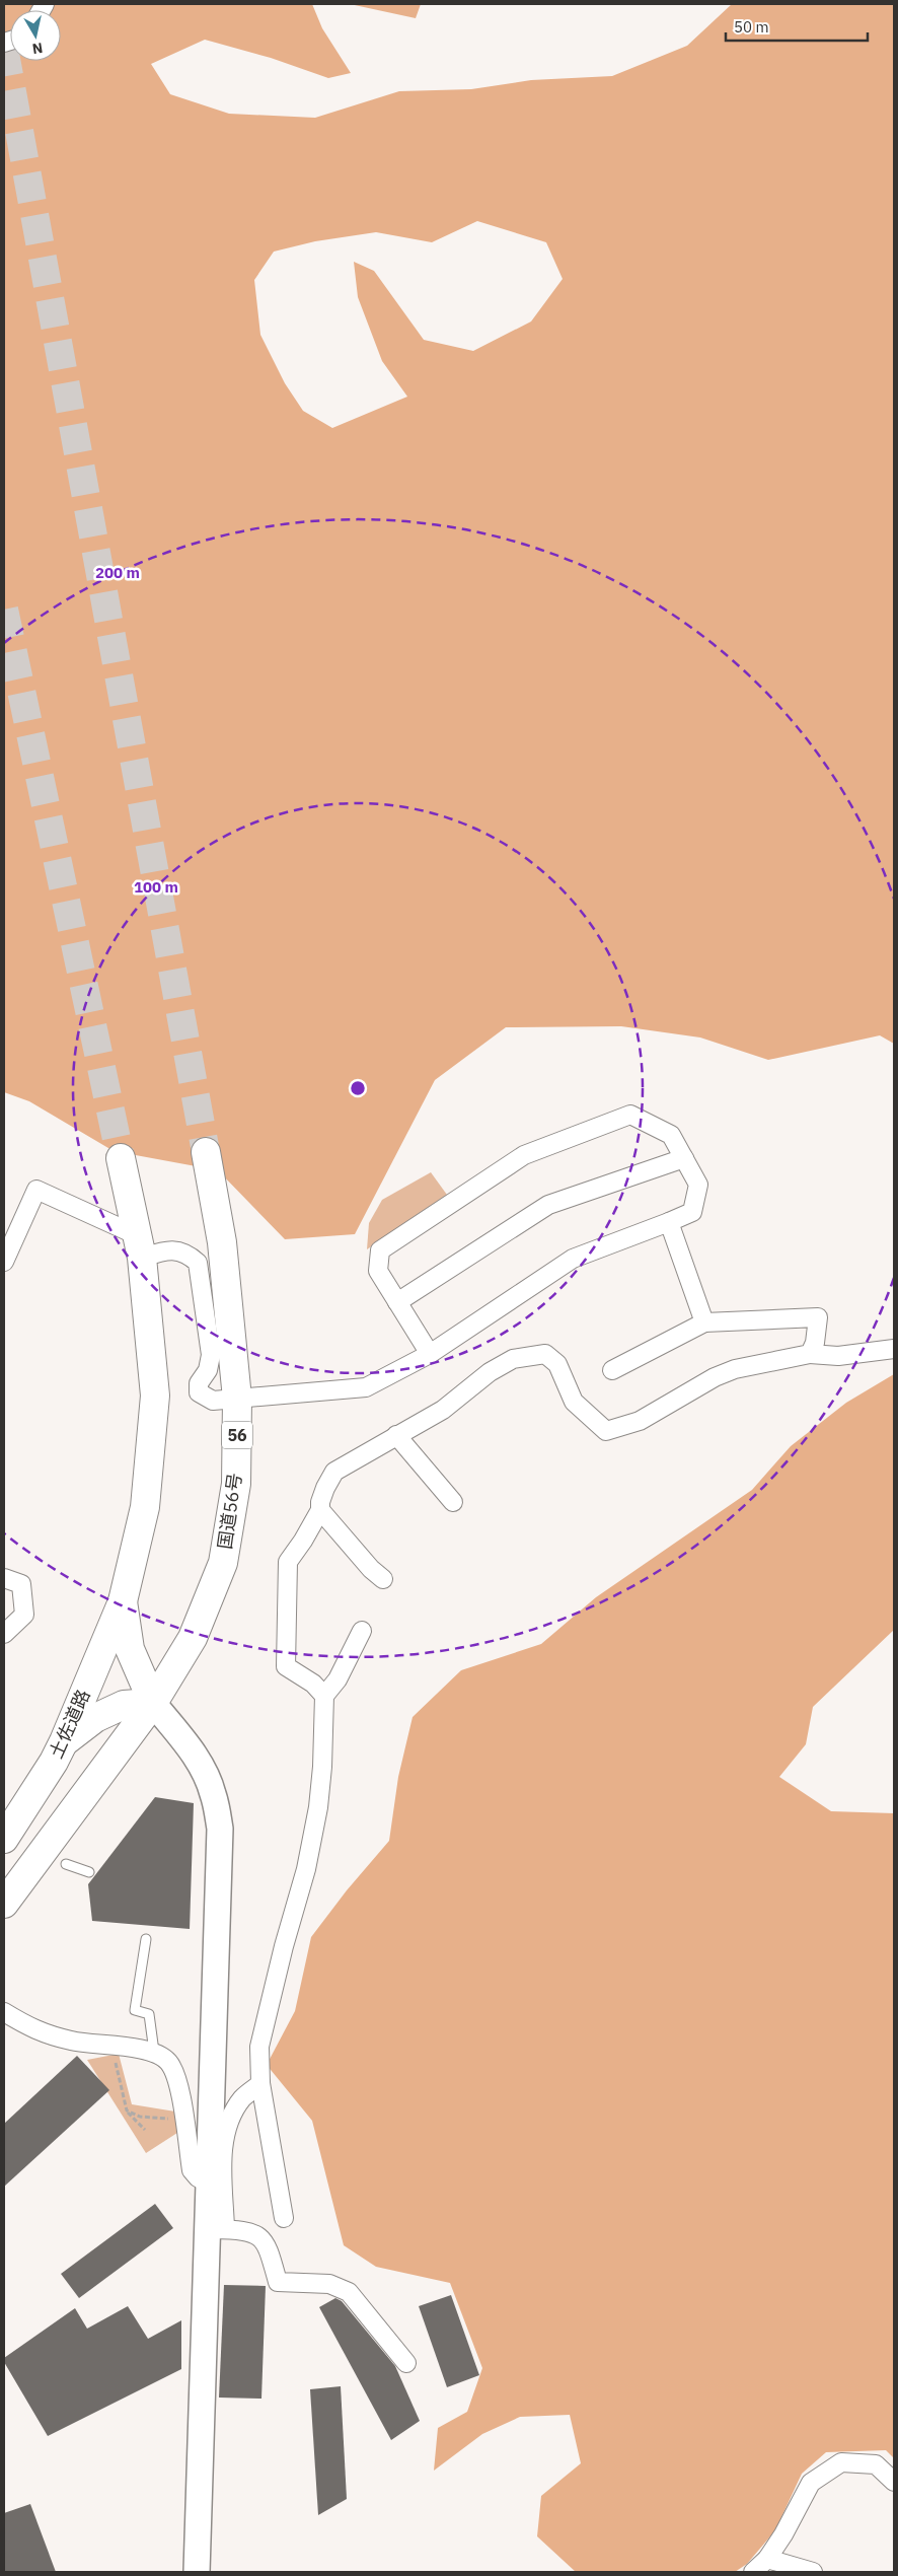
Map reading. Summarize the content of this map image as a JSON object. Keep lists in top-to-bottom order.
{
  "streets": {
    "highway": ["56", "国道56号", "土佐道路"]
  },
  "crossings": [
    ["56", "国道56号"]
  ],
  "scale_bar": "50 m",
  "north": "bottom",
  "rings": ["200 m", "100 m"]
}
